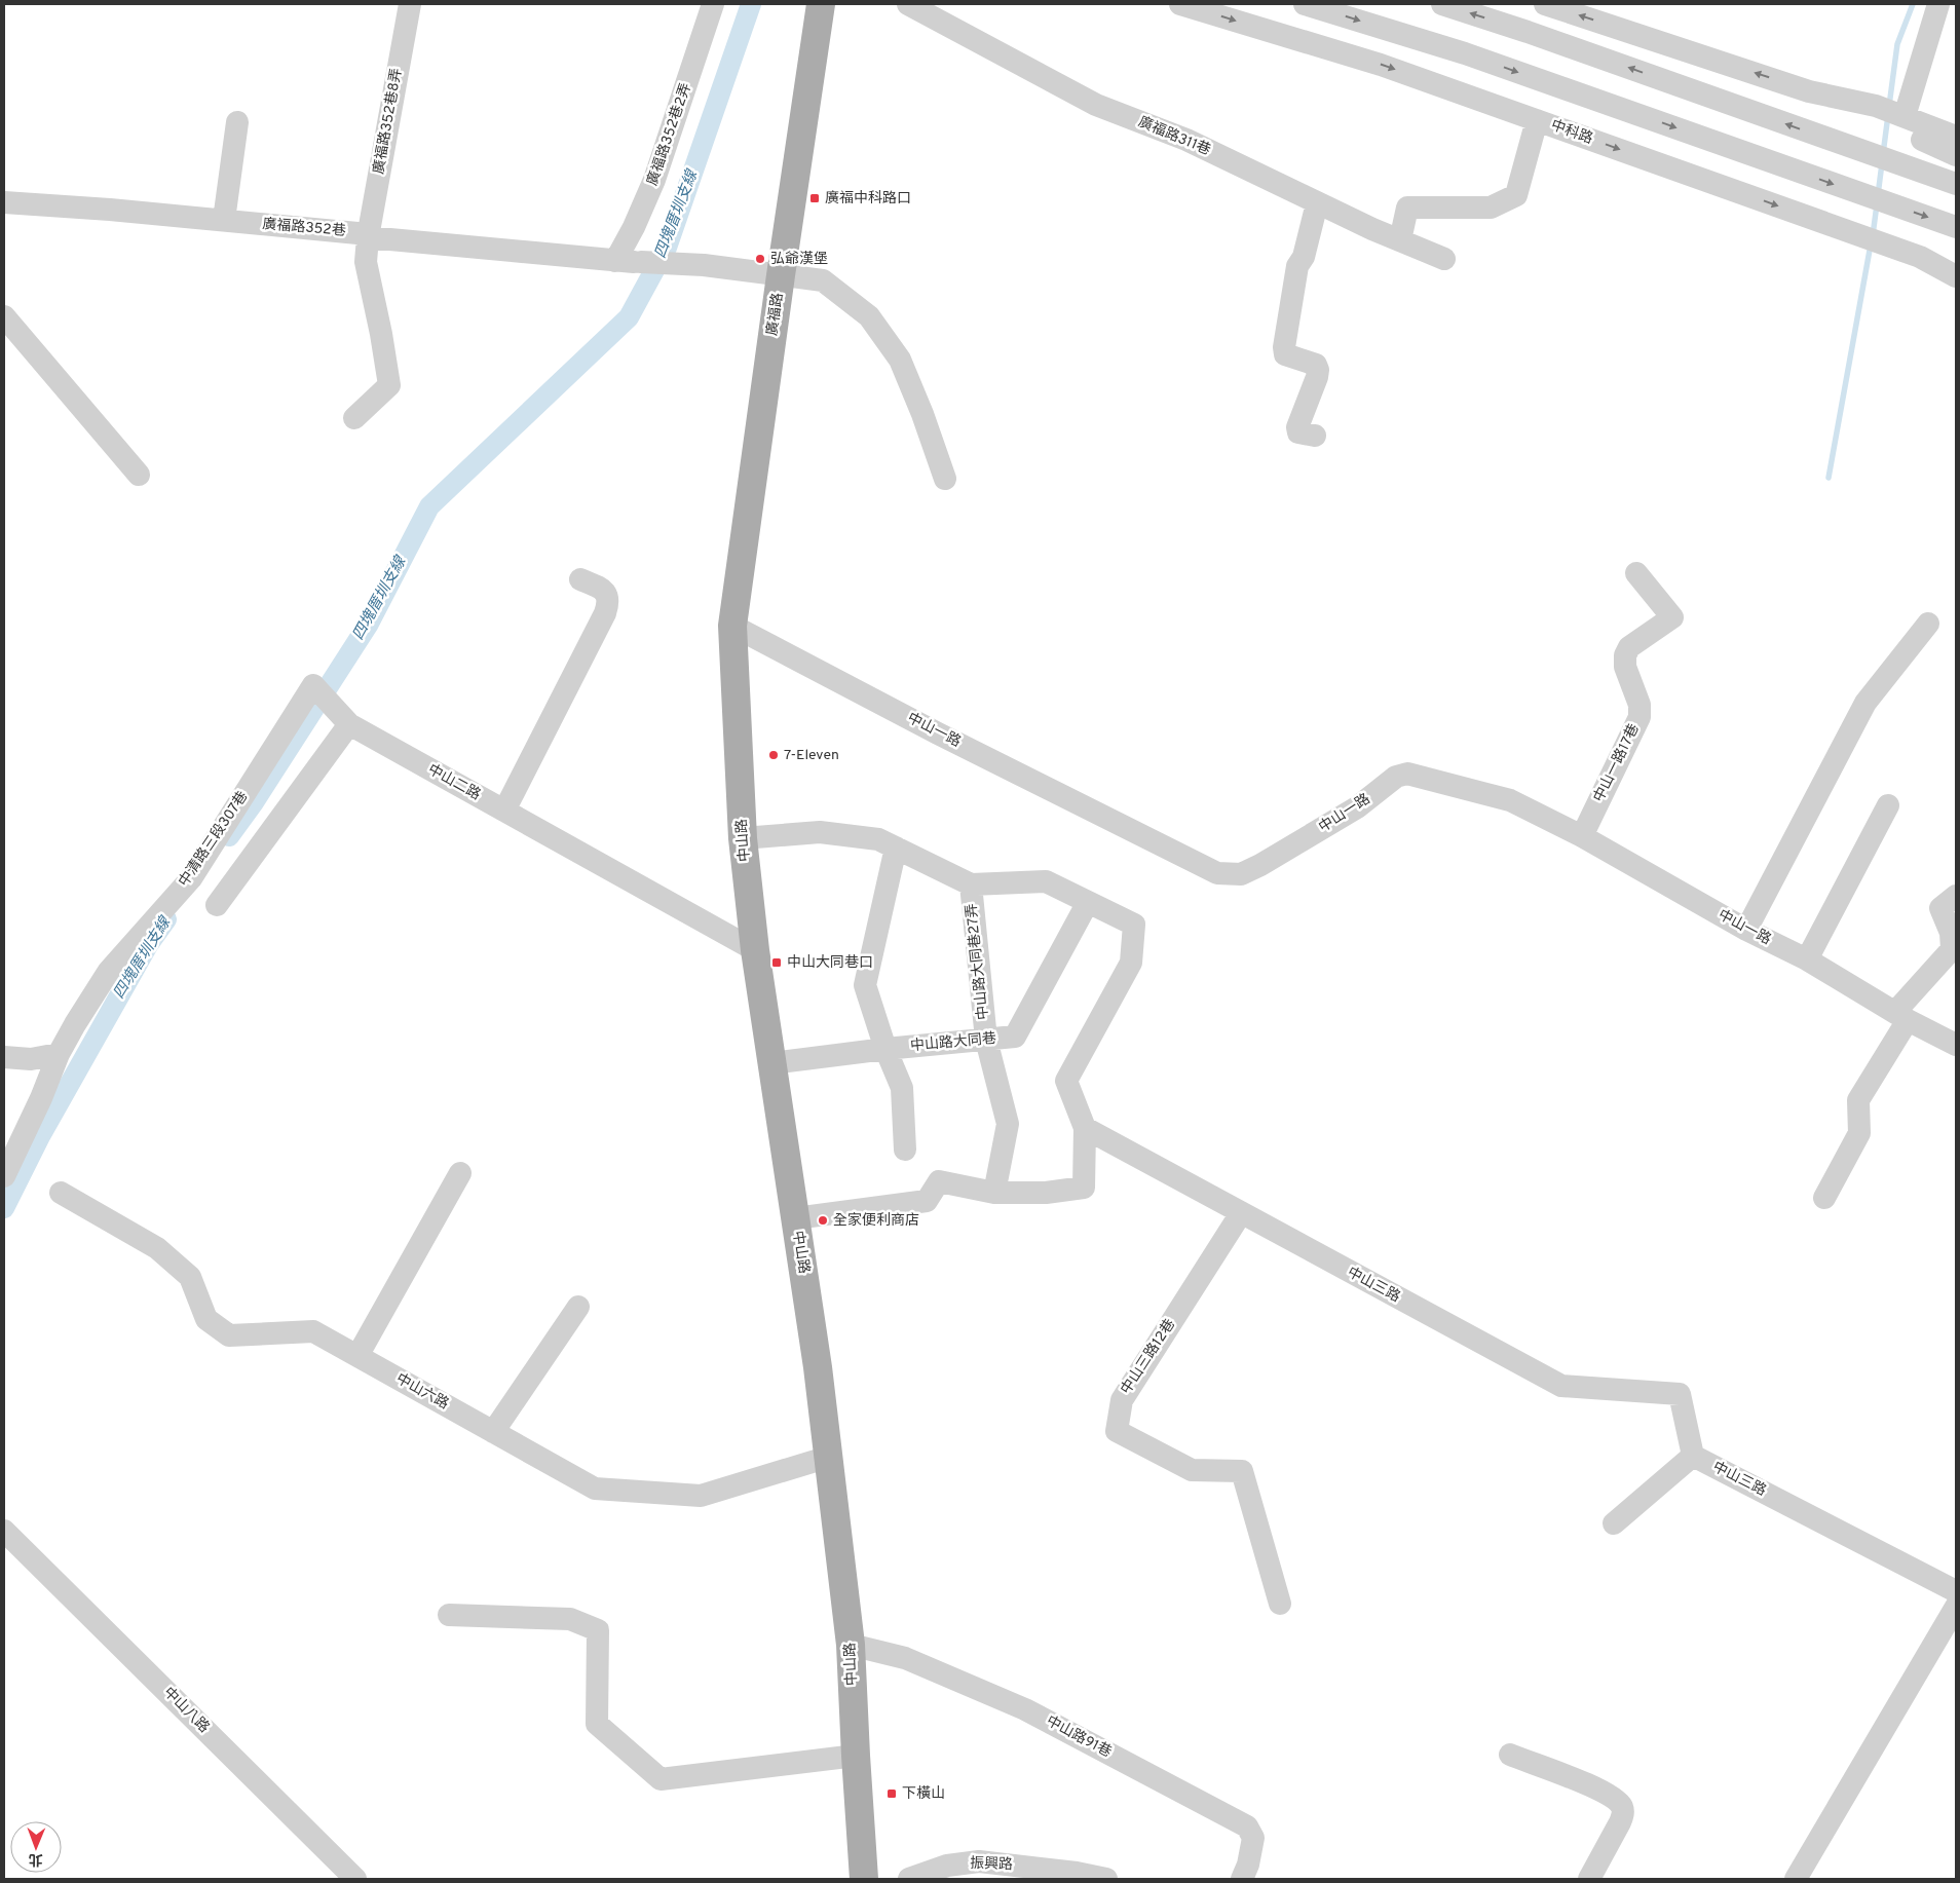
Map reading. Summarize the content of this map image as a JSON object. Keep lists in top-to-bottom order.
{
  "streets": {
    "main road": ["廣福路", "中山路"],
    "street": [
      "廣福路352巷8弄",
      "中科路",
      "廣福路352巷2弄",
      "廣福路311巷",
      "廣福路352巷",
      "中山一路",
      "中山一路17巷",
      "中山二路",
      "中清路三段307巷",
      "中山路大同巷27弄",
      "中山路大同巷",
      "中山三路",
      "中山三路12巷",
      "中山六路",
      "中山八路",
      "中山路91巷",
      "振興路"
    ]
  },
  "crossings": [
    ["廣福路352巷8弄", "廣福路352巷"],
    ["廣福路352巷2弄", "廣福路352巷"],
    ["廣福路352巷", "廣福路"],
    ["廣福路", "中山一路"],
    ["廣福路", "中山路"],
    ["中山一路", "中山一路17巷"],
    ["中山一路", "中山路"],
    ["中山二路", "中清路三段307巷"],
    ["中山二路", "中山路"],
    ["中山路", "中山路大同巷"],
    ["中山路", "中山六路"],
    ["中山路", "中山路91巷"],
    ["中山路大同巷27弄", "中山路大同巷"],
    ["中山三路", "中山三路12巷"]
  ],
  "water": ["四塊厝圳支線"],
  "places": {
    "transit": ["廣福中科路口", "中山大同巷口", "下橫山"],
    "other": ["弘爺漢堡", "7-Eleven", "全家便利商店"]
  },
  "north": "bottom"
}
